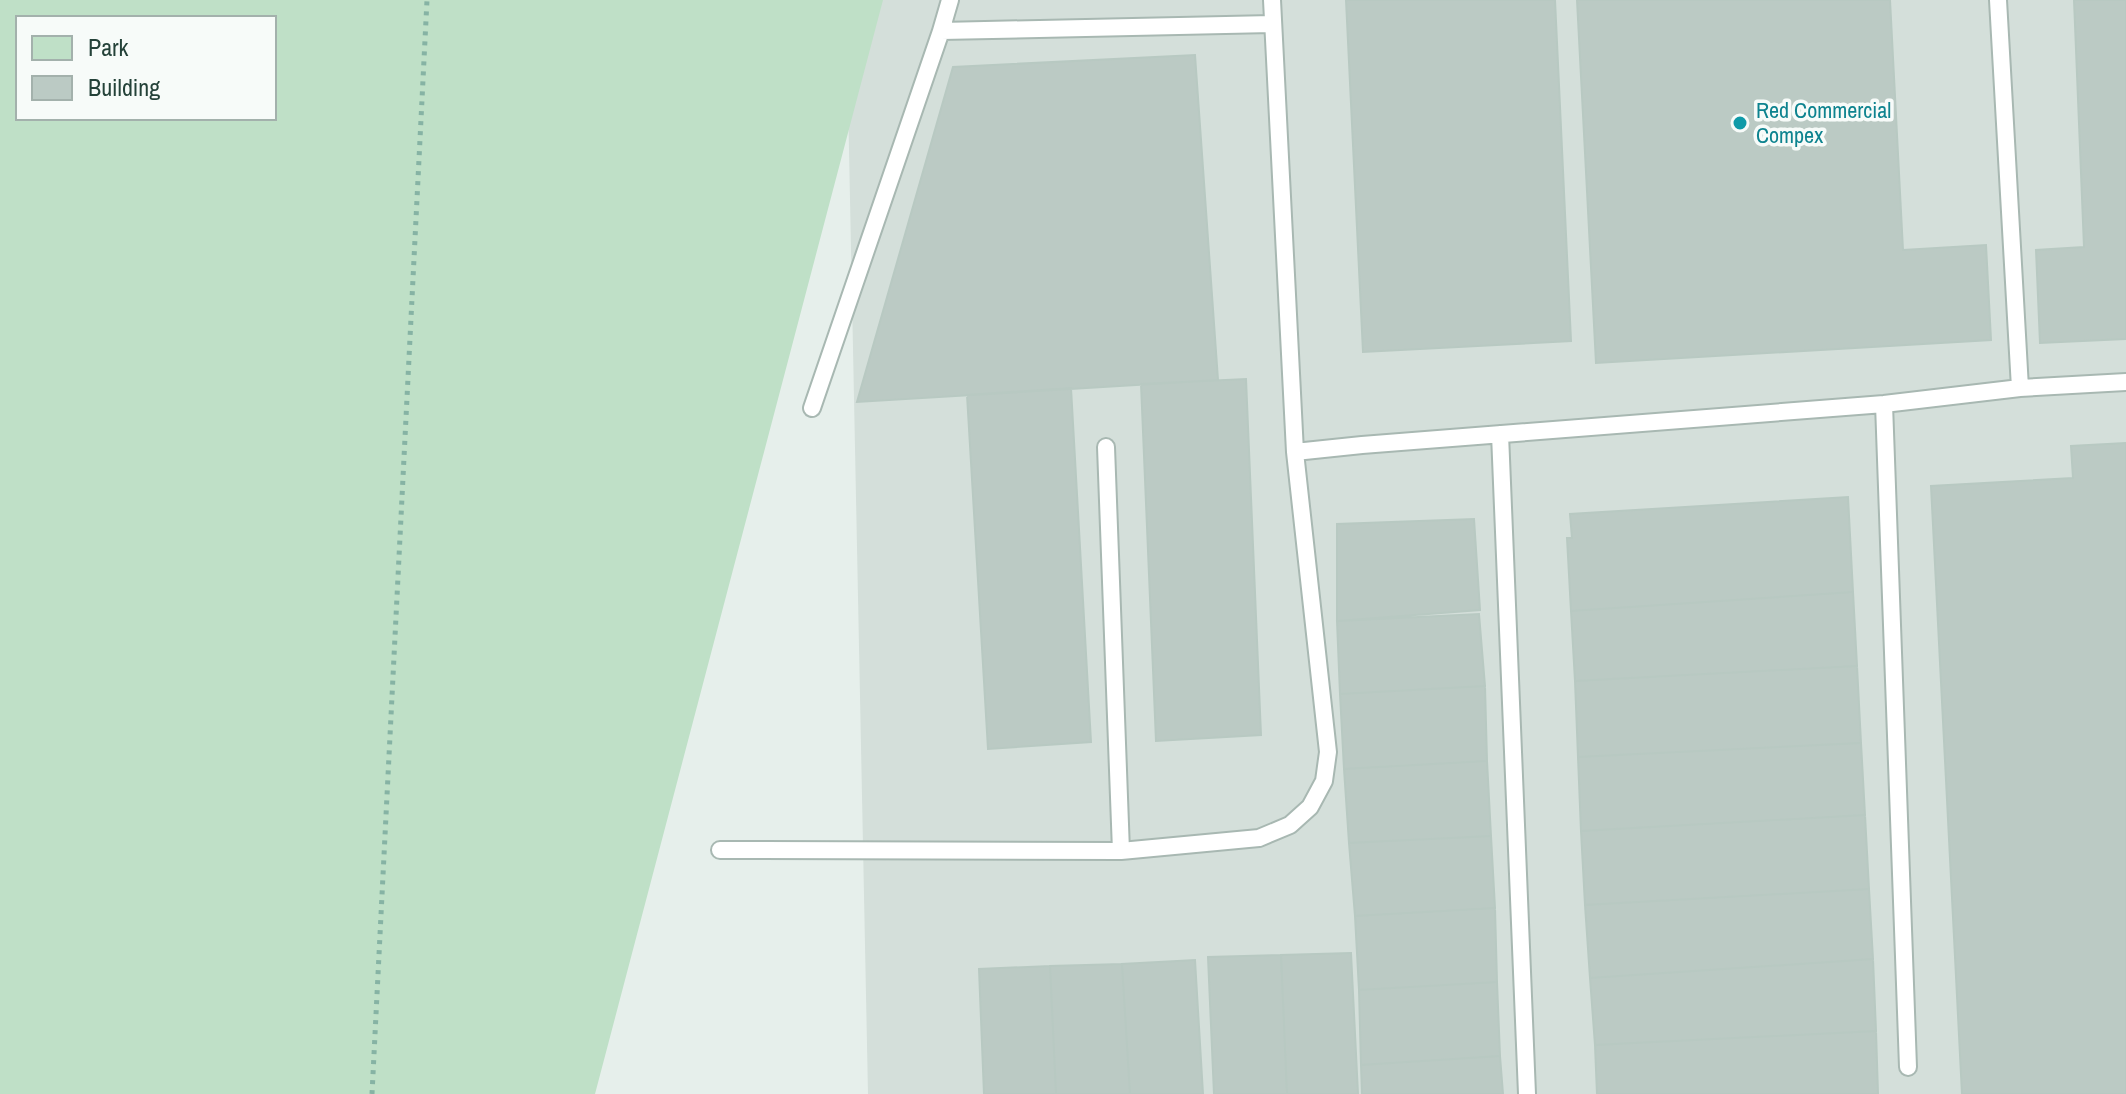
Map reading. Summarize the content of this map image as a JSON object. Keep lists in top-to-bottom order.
{
  "places": ["Red Commercial Compex"],
  "legend": ["Park", "Building"]
}
